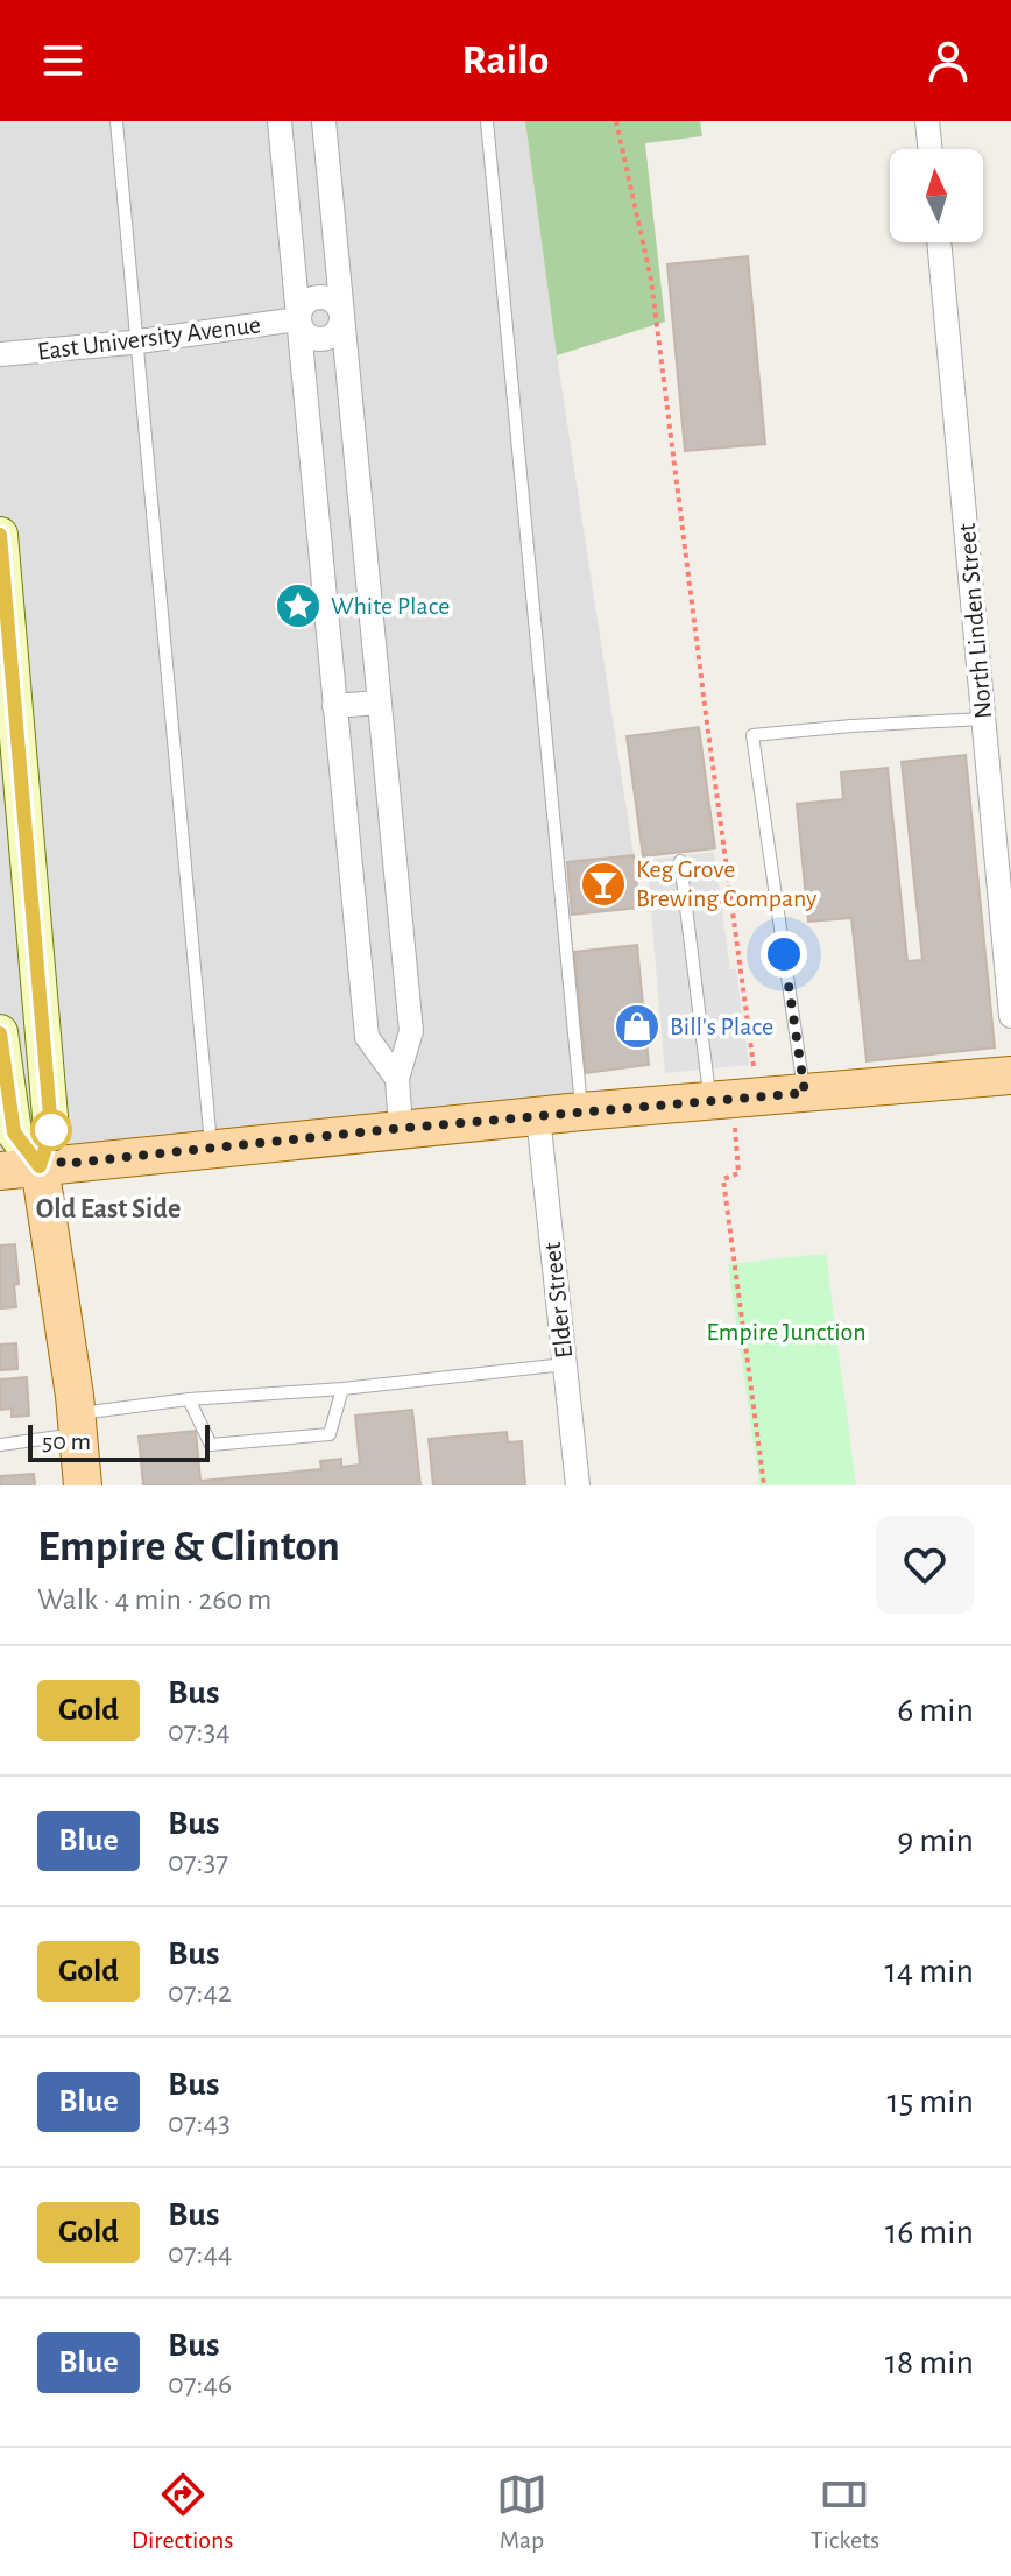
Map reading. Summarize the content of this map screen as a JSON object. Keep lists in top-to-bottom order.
{
  "streets": {
    "street": ["East University Avenue", "North Linden Street", "Elder Street"]
  },
  "districts": ["Old East Side"],
  "parks": ["Empire Junction"],
  "places": {
    "place": ["White Place"],
    "bar": ["Keg Grove Brewing Company"],
    "shop": ["Bill's Place"]
  },
  "lines": ["bus line Gold"],
  "scale_bar": "50 m",
  "north": "top",
  "page": {
    "header": "Railo",
    "scale": "50 m",
    "heading": ["Empire & Clinton", "Walk · 4 min · 260 m"],
    "list": [
      {
        "mark": "Gold",
        "name": "Bus",
        "note": "07:34",
        "value": "6 min"
      },
      {
        "mark": "Blue",
        "name": "Bus",
        "note": "07:37",
        "value": "9 min"
      },
      {
        "mark": "Gold",
        "name": "Bus",
        "note": "07:42",
        "value": "14 min"
      },
      {
        "mark": "Blue",
        "name": "Bus",
        "note": "07:43",
        "value": "15 min"
      },
      {
        "mark": "Gold",
        "name": "Bus",
        "note": "07:44",
        "value": "16 min"
      },
      {
        "mark": "Blue",
        "name": "Bus",
        "note": "07:46",
        "value": "18 min"
      }
    ],
    "tabs": ["Directions", "Map", "Tickets"]
  }
}
